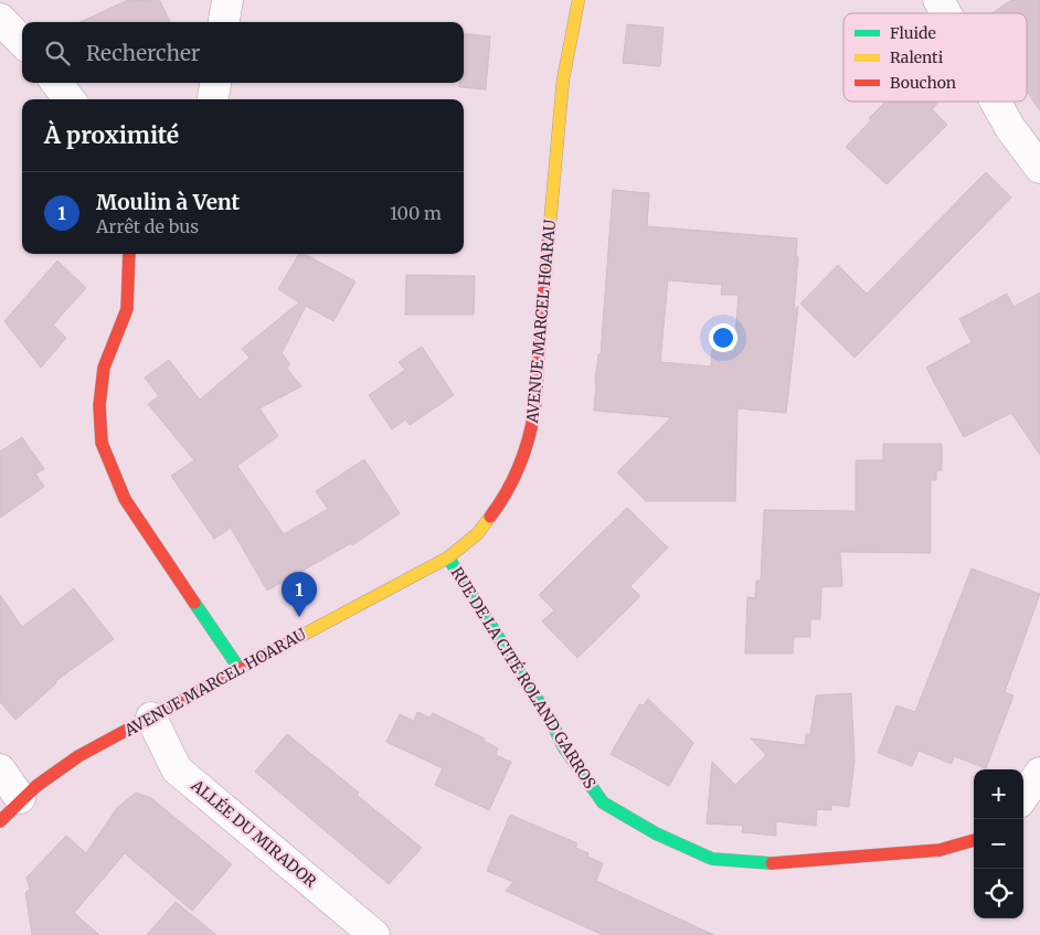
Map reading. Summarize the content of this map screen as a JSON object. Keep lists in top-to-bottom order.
{
  "streets": {
    "street": ["AVENUE MARCEL HOARAU", "RUE DE LA CITÉ ROLAND GARROS", "ALLÉE DU MIRADOR"]
  },
  "crossings": [
    ["AVENUE MARCEL HOARAU", "RUE DE LA CITÉ ROLAND GARROS"],
    ["AVENUE MARCEL HOARAU", "ALLÉE DU MIRADOR"]
  ],
  "legend": ["Fluide", "Ralenti", "Bouchon"],
  "page": {
    "search": "Rechercher",
    "heading": "À proximité",
    "list": [
      {
        "mark": "1",
        "name": "Moulin à Vent",
        "note": "Arrêt de bus",
        "value": "100 m"
      }
    ],
    "pins": "1",
    "map_buttons": ["+", "−"]
  }
}
